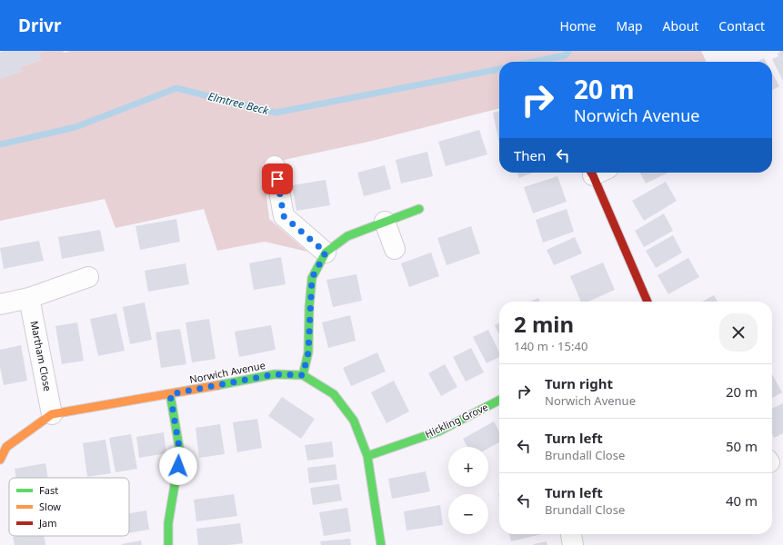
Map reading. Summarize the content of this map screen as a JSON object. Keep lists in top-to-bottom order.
{
  "streets": {
    "street": ["Martham Close", "Norwich Avenue", "Hickling Grove"]
  },
  "crossings": [
    ["Martham Close", "Norwich Avenue"],
    ["Norwich Avenue", "Hickling Grove"]
  ],
  "water": ["Elmtree Beck"],
  "legend": ["Fast", "Slow", "Jam"],
  "page": {
    "header": "Drivr",
    "nav": [
      "Home",
      "Map",
      "About",
      "Contact"
    ],
    "turn": ["20 m", "Norwich Avenue"],
    "then": "Then",
    "heading": ["2 min", "140 m · 15:40"],
    "list": [
      {
        "name": "Turn right",
        "note": "Norwich Avenue",
        "value": "20 m"
      },
      {
        "name": "Turn left",
        "note": "Brundall Close",
        "value": "50 m"
      },
      {
        "name": "Turn left",
        "note": "Brundall Close",
        "value": "40 m"
      }
    ],
    "map_buttons": ["+", "−"]
  }
}
